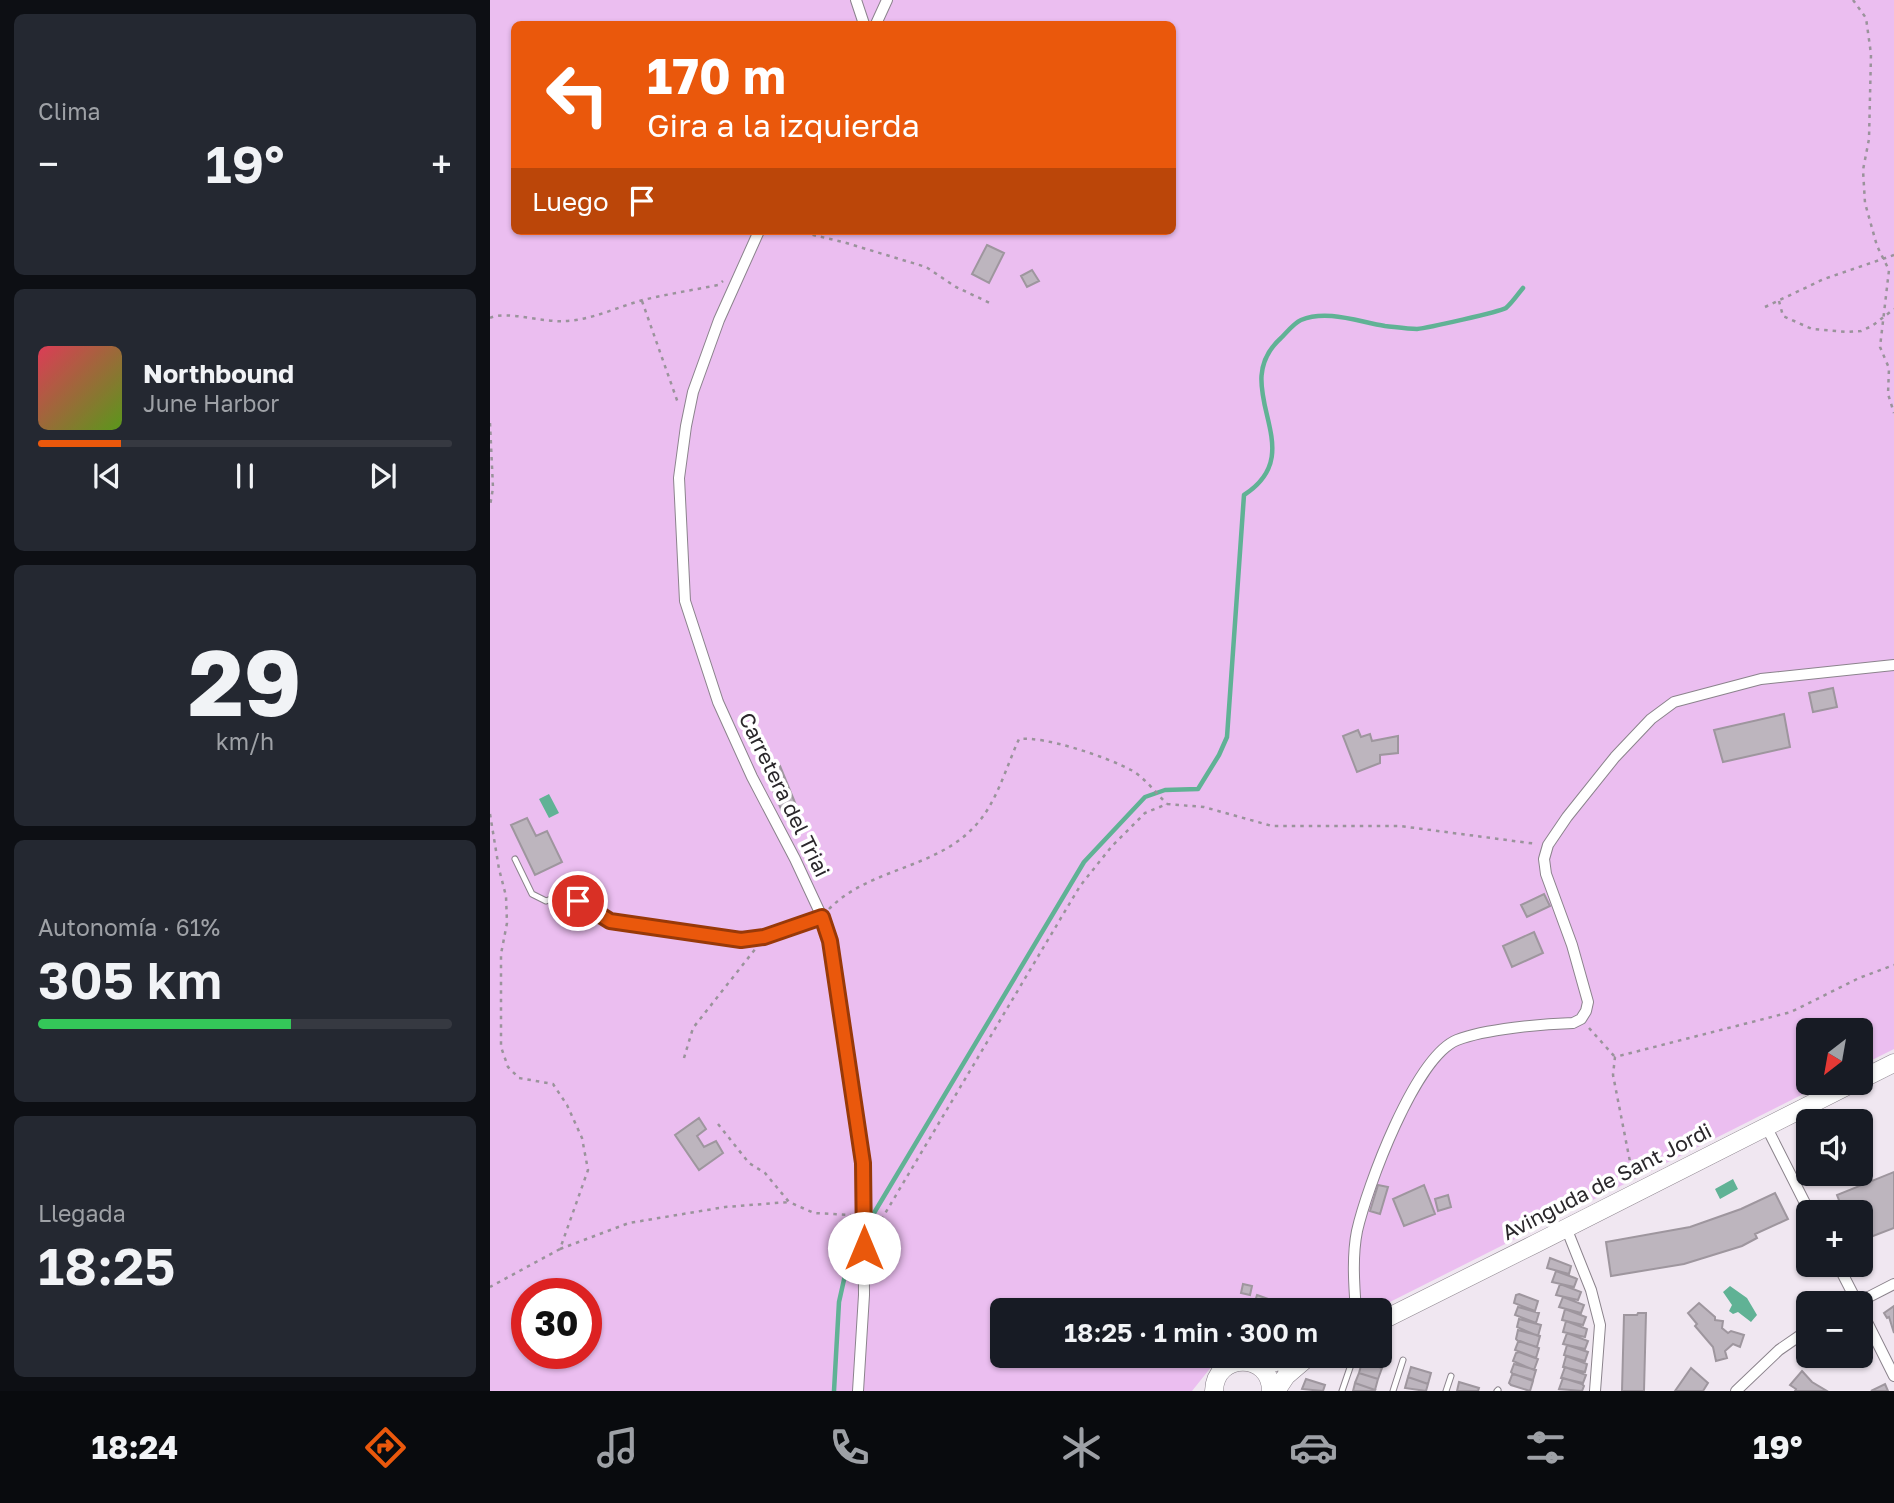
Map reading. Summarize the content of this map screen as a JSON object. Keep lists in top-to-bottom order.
{
  "streets": {
    "main road": ["Avinguda de Sant Jordi"],
    "street": ["Carretera del Triai"]
  },
  "north": "bottom left",
  "page": {
    "tile": [
      "Clima",
      ["29", "km/h"],
      ["Autonomía · 61%", "305 km"],
      ["Llegada", "18:25"]
    ],
    "turn": ["170 m", "Gira a la izquierda"],
    "heat": ["−", "19°", "+"],
    "then": "Luego",
    "song": ["Northbound", "June Harbor"],
    "map_buttons": ["+", "−"],
    "limit": "30",
    "trip": "18:25 · 1 min · 300 m",
    "tabs": ["18:24", "19°"]
  }
}
